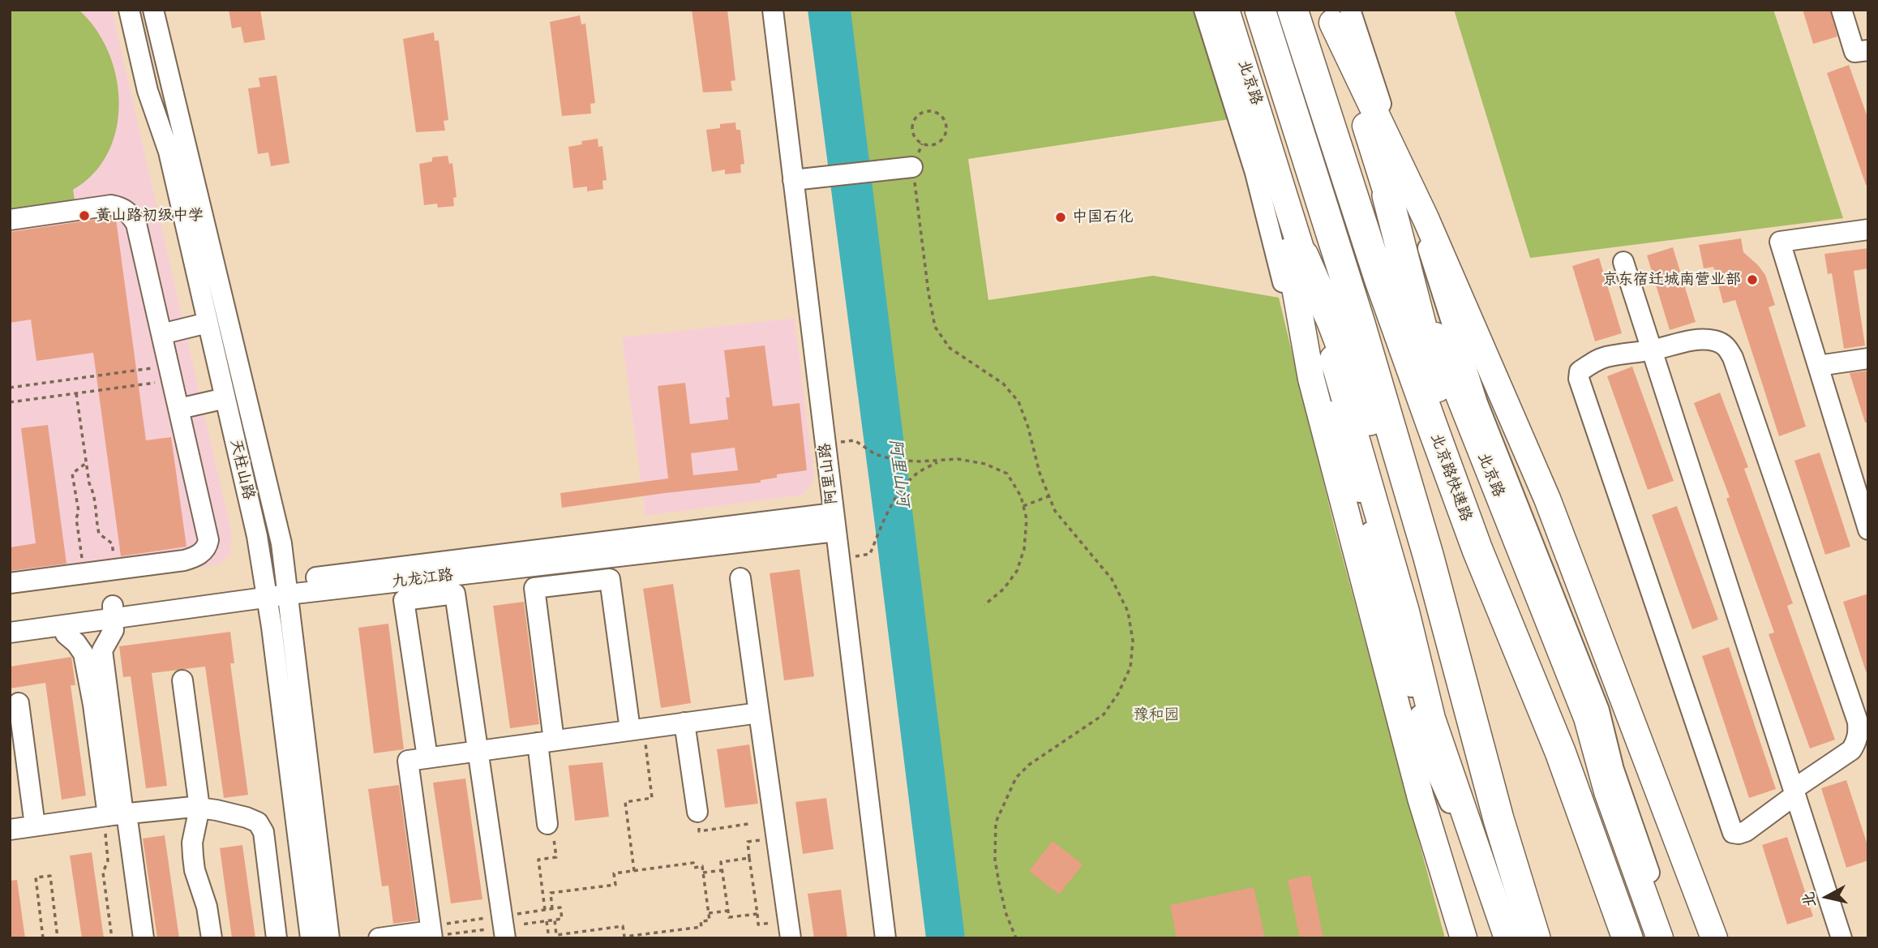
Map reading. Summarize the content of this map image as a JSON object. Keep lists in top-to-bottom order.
{
  "streets": {
    "highway": ["北京路快速路"],
    "main road": ["北京路"],
    "street": ["天柱山路", "阿里山路", "九龙江路"]
  },
  "crossings": [
    ["天柱山路", "九龙江路"],
    ["阿里山路", "九龙江路"]
  ],
  "water": ["阿里山河"],
  "parks": ["豫和园"],
  "places": ["黄山路初级中学", "中国石化", "京东宿迁城南营业部"],
  "north": "left"
}
